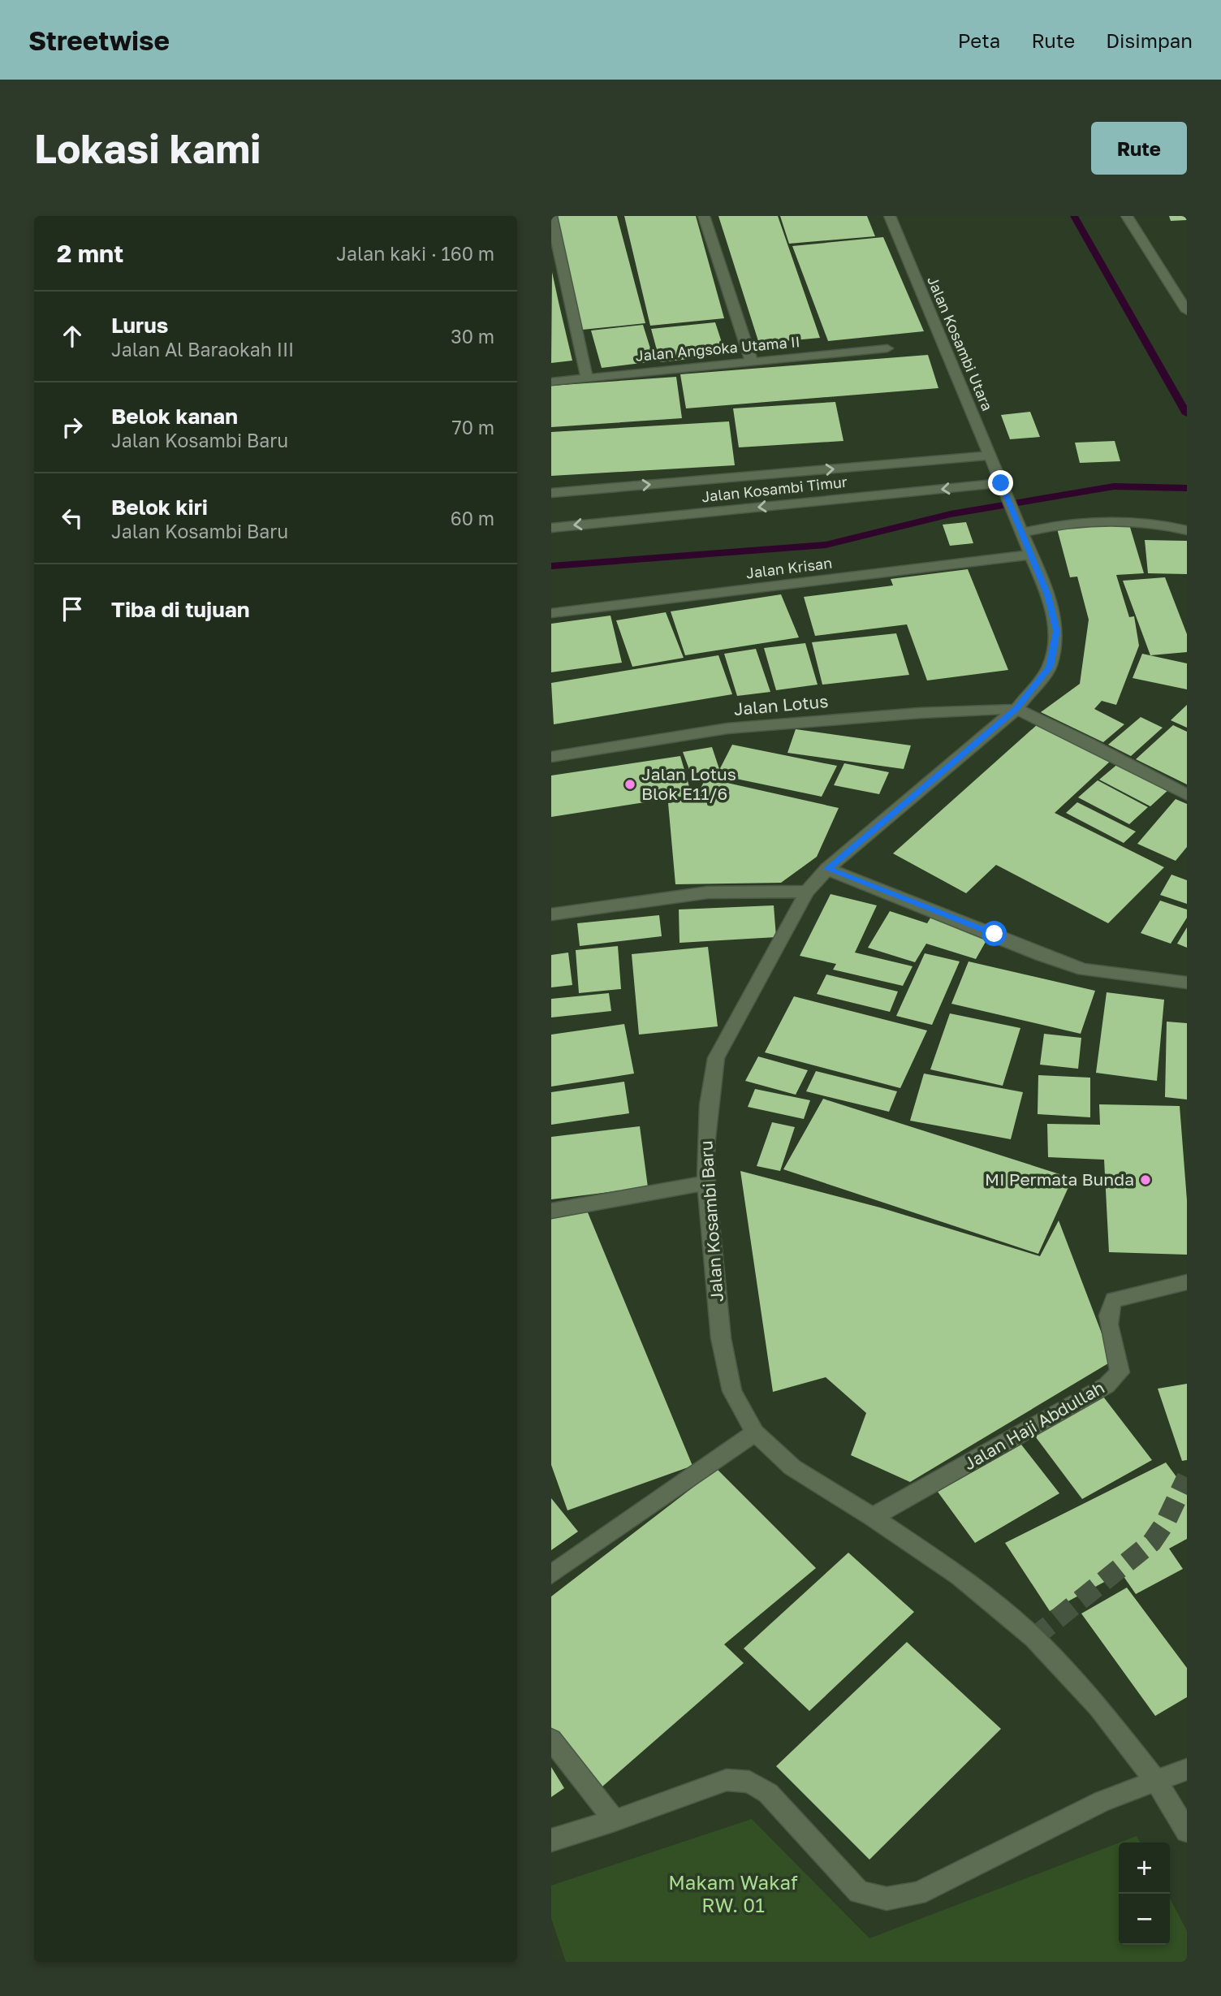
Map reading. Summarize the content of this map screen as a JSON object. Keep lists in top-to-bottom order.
{
  "streets": {
    "street": [
      "Jalan Kosambi Utara",
      "Jalan Angsoka Utama II",
      "Jalan Kosambi Timur",
      "Jalan Krisan",
      "Jalan Lotus",
      "Jalan Kosambi Baru",
      "Jalan Haji Abdullah"
    ]
  },
  "crossings": [
    ["Jalan Kosambi Utara", "Jalan Kosambi Timur"],
    ["Jalan Kosambi Utara", "Jalan Kosambi Baru"],
    ["Jalan Kosambi Timur", "Jalan Kosambi Baru"],
    ["Jalan Krisan", "Jalan Kosambi Baru"],
    ["Jalan Lotus", "Jalan Kosambi Baru"],
    ["Jalan Kosambi Baru", "Jalan Haji Abdullah"]
  ],
  "parks": ["Makam Wakaf RW. 01"],
  "places": ["Jalan Lotus Blok E11/6", "MI Permata Bunda"],
  "page": {
    "header": "Streetwise",
    "nav": ["Peta", "Rute", "Disimpan"],
    "buttons": "Rute",
    "title": "Lokasi kami",
    "heading": ["2 mnt", "Jalan kaki · 160 m"],
    "list": [
      ["Lurus", "Jalan Al Baraokah III", "30 m"],
      ["Belok kanan", "Jalan Kosambi Baru", "70 m"],
      ["Belok kiri", "Jalan Kosambi Baru", "60 m"],
      "Tiba di tujuan"
    ],
    "map_buttons": ["+", "−"]
  }
}
